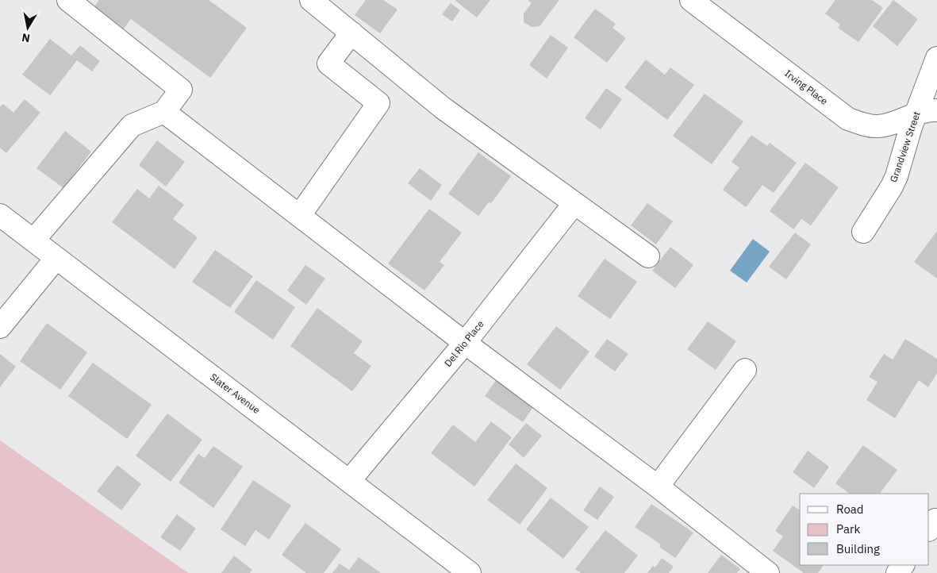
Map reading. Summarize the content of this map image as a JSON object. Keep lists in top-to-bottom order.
{
  "streets": {
    "street": [
      "Irving Place",
      "Grandview Street",
      "Del Rio Place",
      "Slater Avenue"
    ]
  },
  "crossings": [
    ["Irving Place", "Grandview Street"],
    ["Del Rio Place", "Slater Avenue"]
  ],
  "legend": ["Road", "Park", "Building"],
  "north": "bottom"
}
